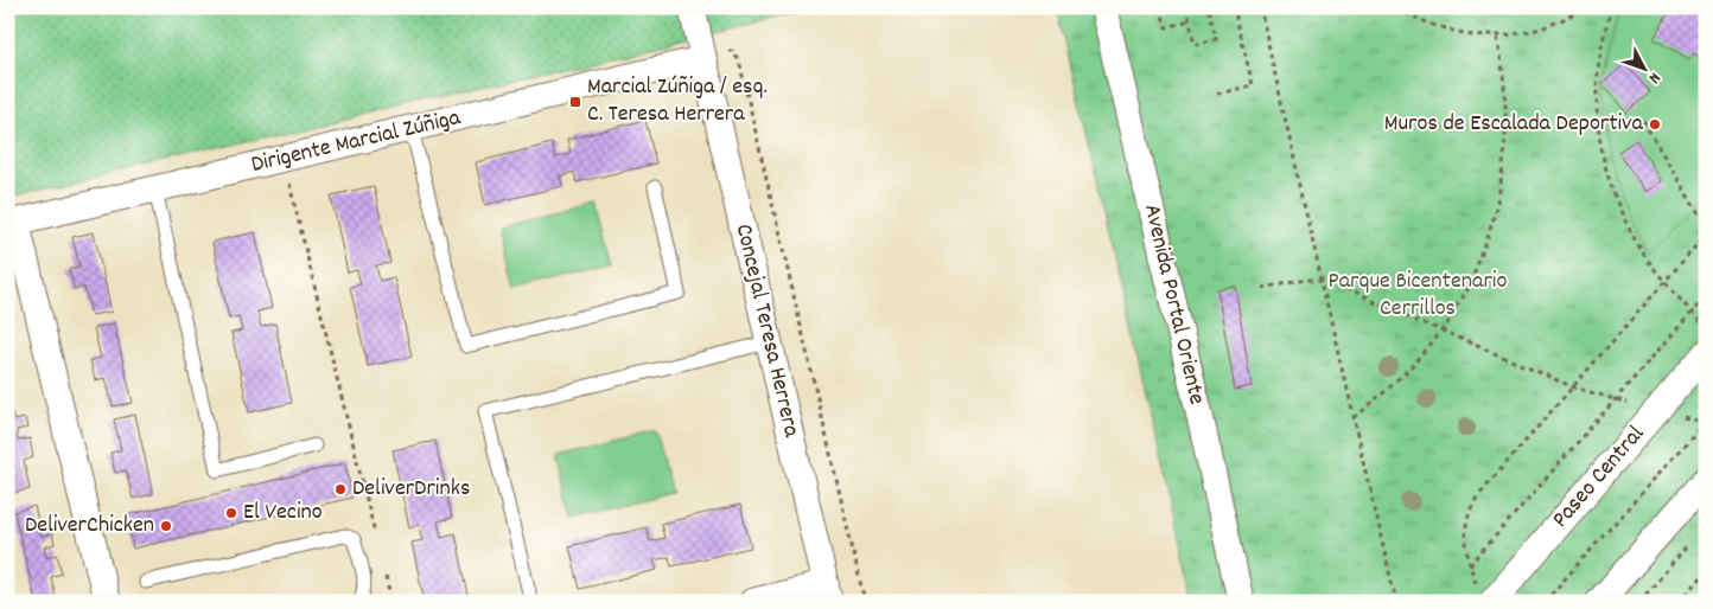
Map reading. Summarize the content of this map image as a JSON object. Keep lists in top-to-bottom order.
{
  "streets": {
    "street": [
      "Dirigente Marcial Zúñiga",
      "Avenida Portal Oriente",
      "Concejal Teresa Herrera",
      "Paseo Central"
    ]
  },
  "crossings": [
    ["Dirigente Marcial Zúñiga", "Concejal Teresa Herrera"]
  ],
  "parks": ["Parque Bicentenario Cerrillos"],
  "places": {
    "transit": ["Marcial Zúñiga / esq. C. Teresa Herrera"],
    "other": [
      "Muros de Escalada Deportiva",
      "DeliverDrinks",
      "El Vecino",
      "DeliverChicken"
    ]
  },
  "north": "bottom right"
}
